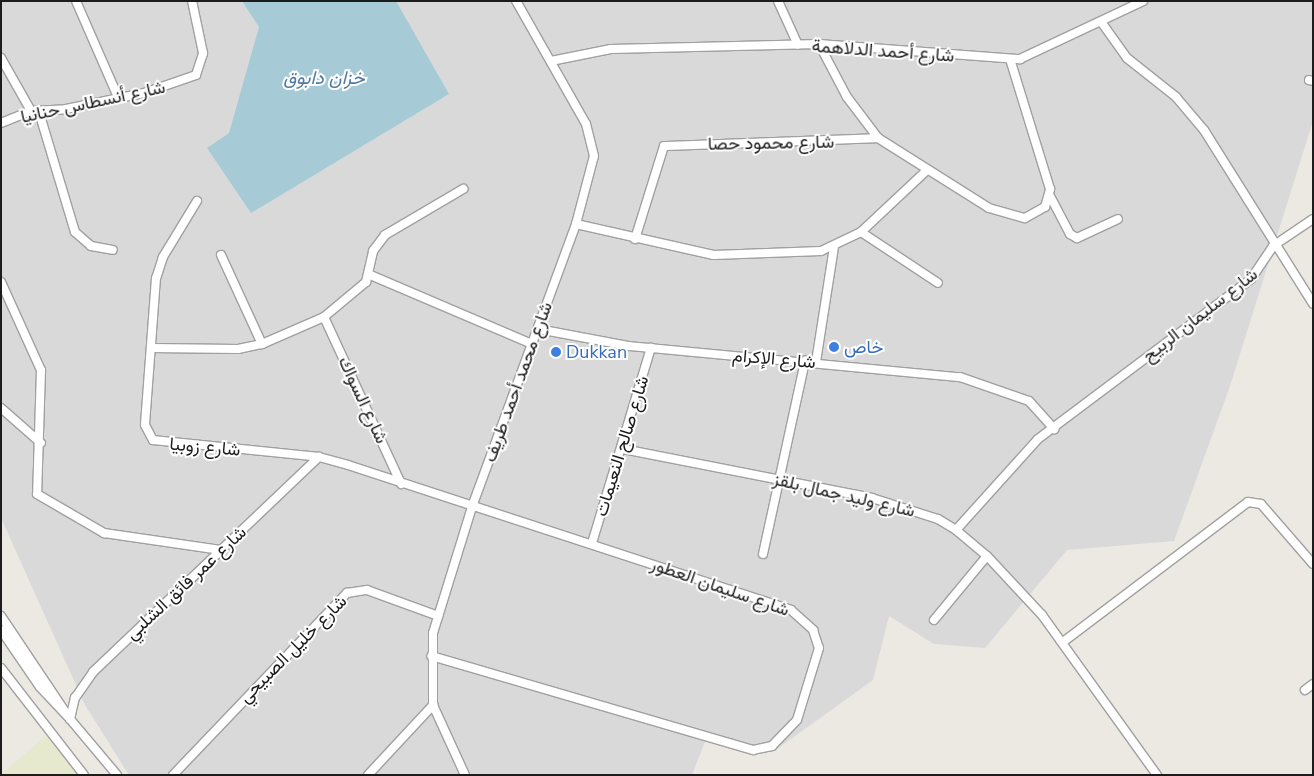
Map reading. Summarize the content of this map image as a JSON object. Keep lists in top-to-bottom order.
{
  "streets": {
    "street": [
      "شارع أحمد الدلاهمة",
      "شارع أنسطاس حنانيا",
      "شارع محمود حصا",
      "شارع سليمان الربيح",
      "شارع الإكرام",
      "شارع محمد أحمد طريف",
      "شارع السواك",
      "شارع صالح النعيمات",
      "شارع زوبيا",
      "شارع وليد جمال بلقز",
      "شارع عمر فائق الشلبي",
      "شارع سليمان العطور",
      "شارع خليل الصبيحي"
    ]
  },
  "crossings": [
    ["شارع أحمد الدلاهمة", "شارع محمد أحمد طريف"],
    ["شارع سليمان الربيح", "شارع الإكرام"],
    ["شارع سليمان الربيح", "شارع وليد جمال بلقز"],
    ["شارع الإكرام", "شارع محمد أحمد طريف"],
    ["شارع الإكرام", "شارع صالح النعيمات"],
    ["شارع محمد أحمد طريف", "شارع زوبيا"],
    ["شارع محمد أحمد طريف", "شارع سليمان العطور"],
    ["شارع محمد أحمد طريف", "شارع خليل الصبيحي"],
    ["شارع السواك", "شارع زوبيا"],
    ["شارع صالح النعيمات", "شارع وليد جمال بلقز"],
    ["شارع صالح النعيمات", "شارع سليمان العطور"],
    ["شارع زوبيا", "شارع عمر فائق الشلبي"],
    ["شارع زوبيا", "شارع سليمان العطور"]
  ],
  "water": ["خزان دابوق"],
  "places": ["خاص", "Dukkan"]
}
